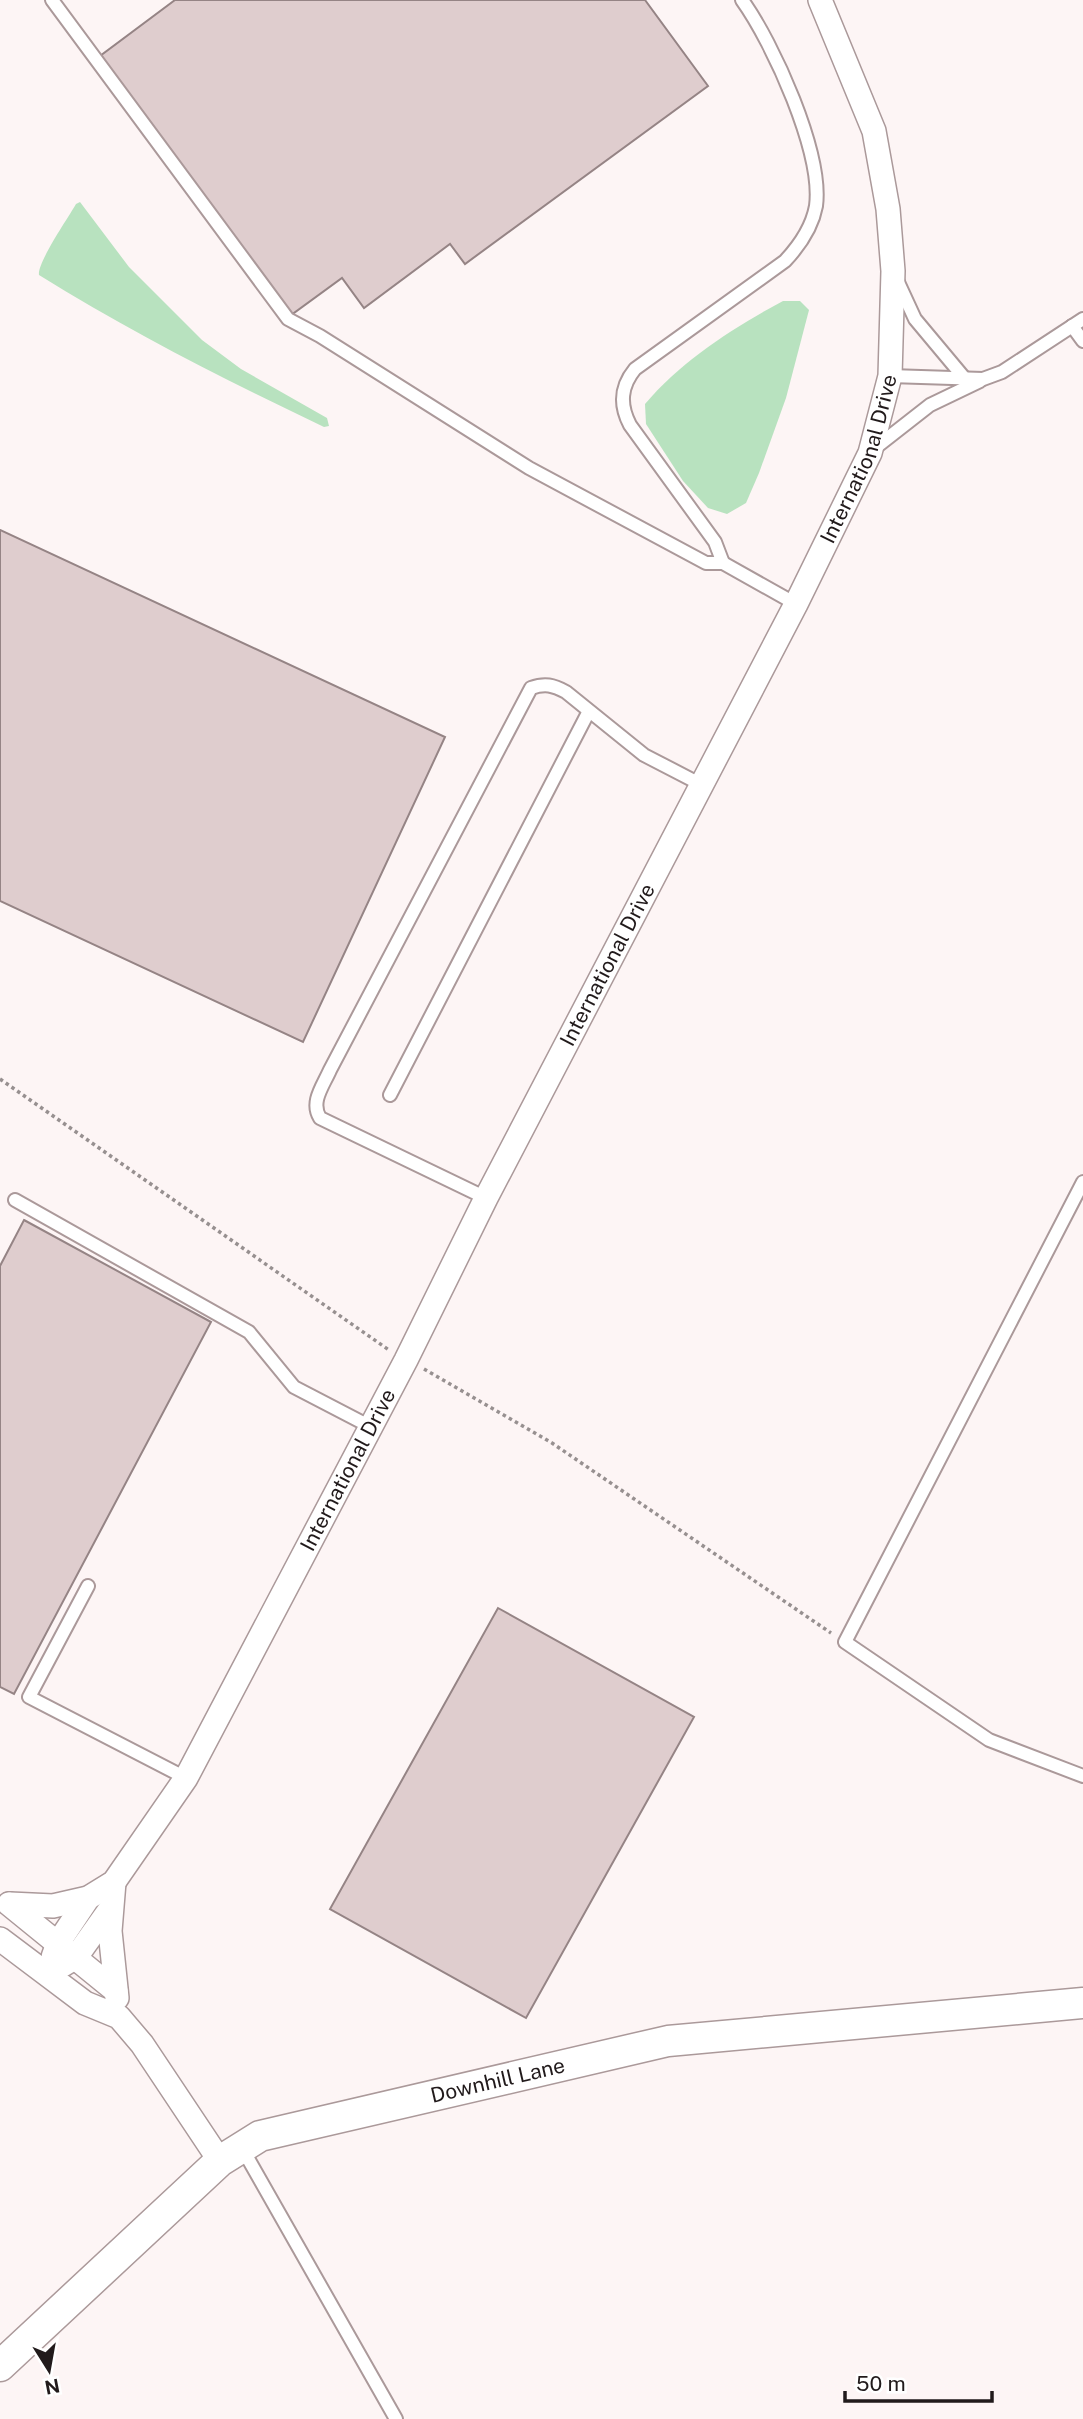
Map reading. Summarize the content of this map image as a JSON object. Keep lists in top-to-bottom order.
{
  "streets": {
    "street": ["International Drive", "Downhill Lane"]
  },
  "scale_bar": "50 m",
  "north": "bottom"
}
